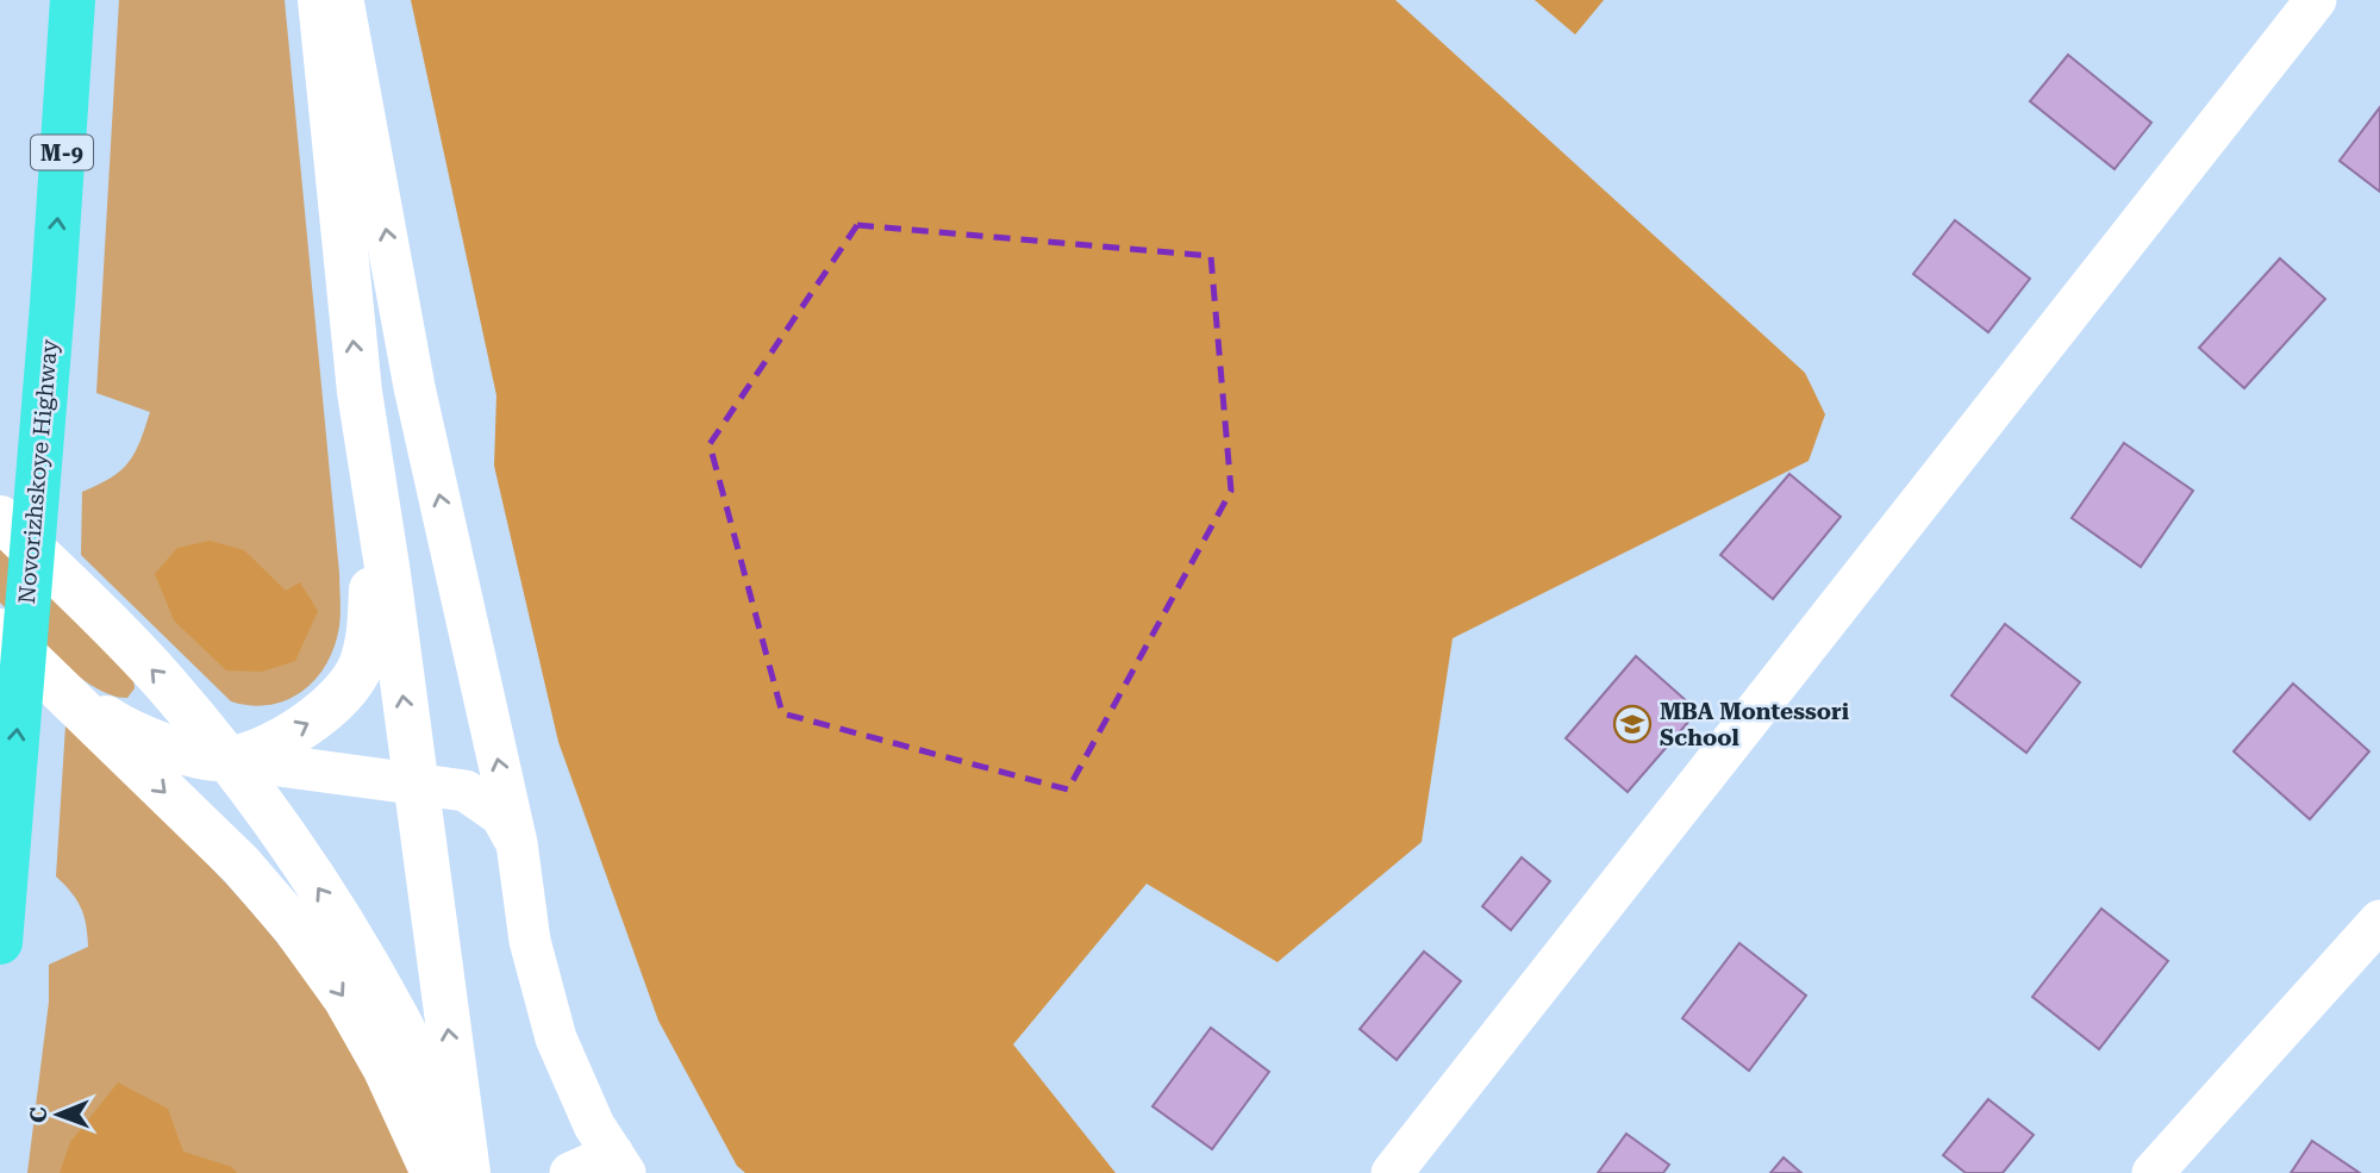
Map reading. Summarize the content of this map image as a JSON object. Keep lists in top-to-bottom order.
{
  "streets": {
    "highway": ["М-9", "Novorizhskoye Highway"]
  },
  "one_way": ["Novorizhskoye Highway"],
  "places": {
    "school or university": ["MBA Montessori School"]
  },
  "north": "left"
}
